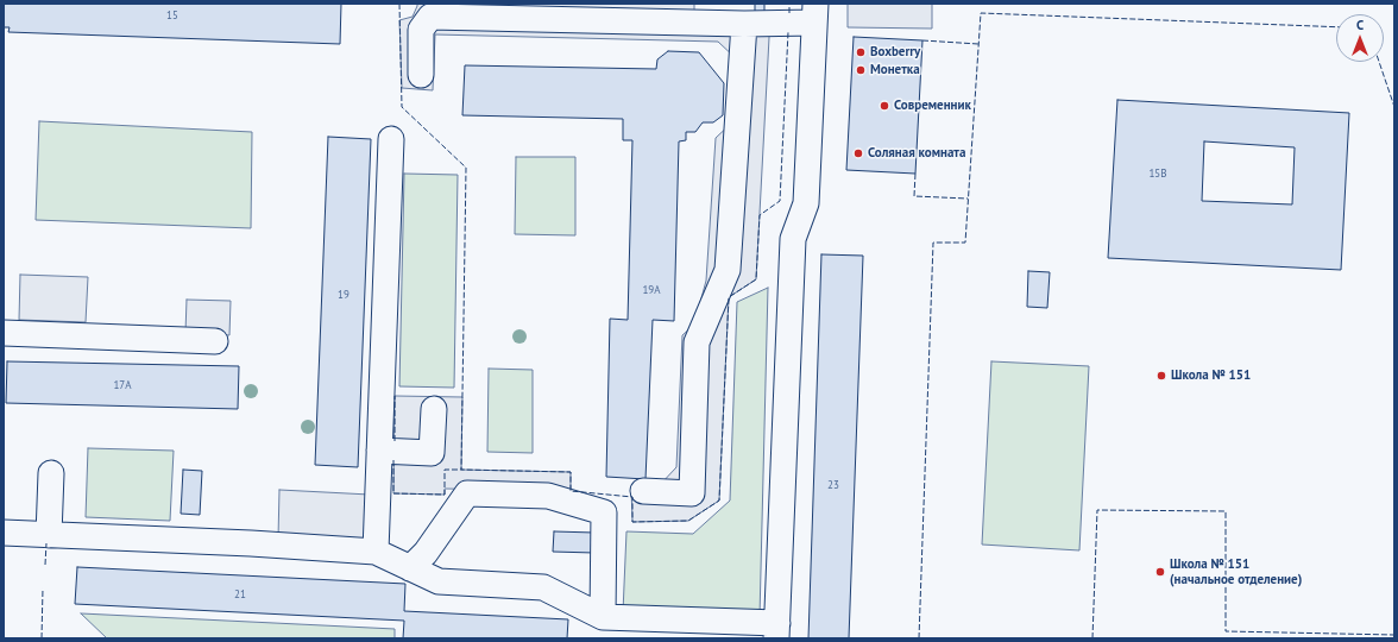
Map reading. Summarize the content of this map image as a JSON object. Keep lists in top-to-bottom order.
{
  "places": [
    "Boxberry",
    "Монетка",
    "Современник",
    "Соляная комната",
    "Школа № 151",
    "Школа № 151 (начальное отделение)"
  ],
  "house_numbers": [
    "15",
    "15В",
    "19А",
    "19",
    "17А",
    "23",
    "21"
  ],
  "north": "top"
}
